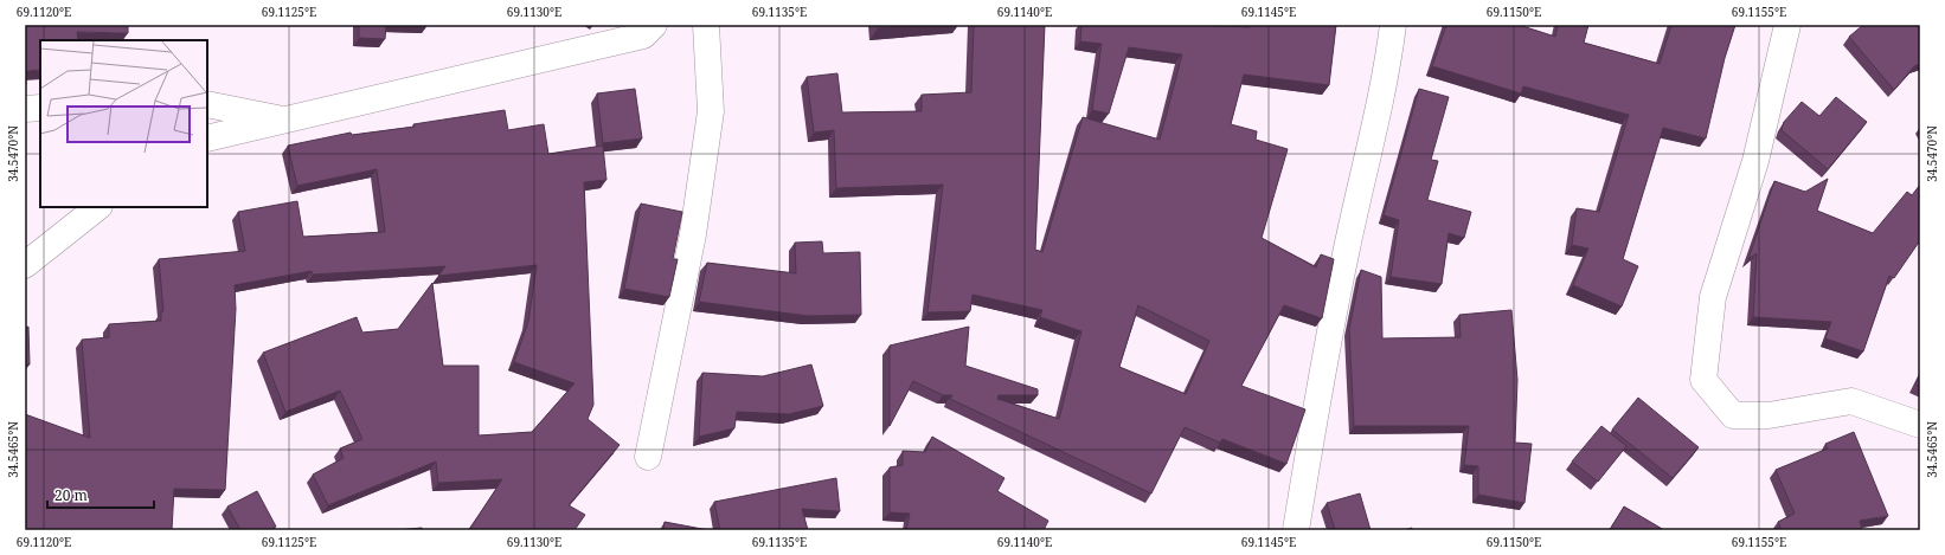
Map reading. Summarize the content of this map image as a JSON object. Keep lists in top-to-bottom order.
{
  "scale_bar": "20 m",
  "coordinates": [
    "69.1120°E",
    "69.1125°E",
    "69.1130°E",
    "69.1135°E",
    "69.1140°E",
    "69.1145°E",
    "69.1150°E",
    "69.1155°E",
    "34.5470°N",
    "34.5465°N"
  ]
}
